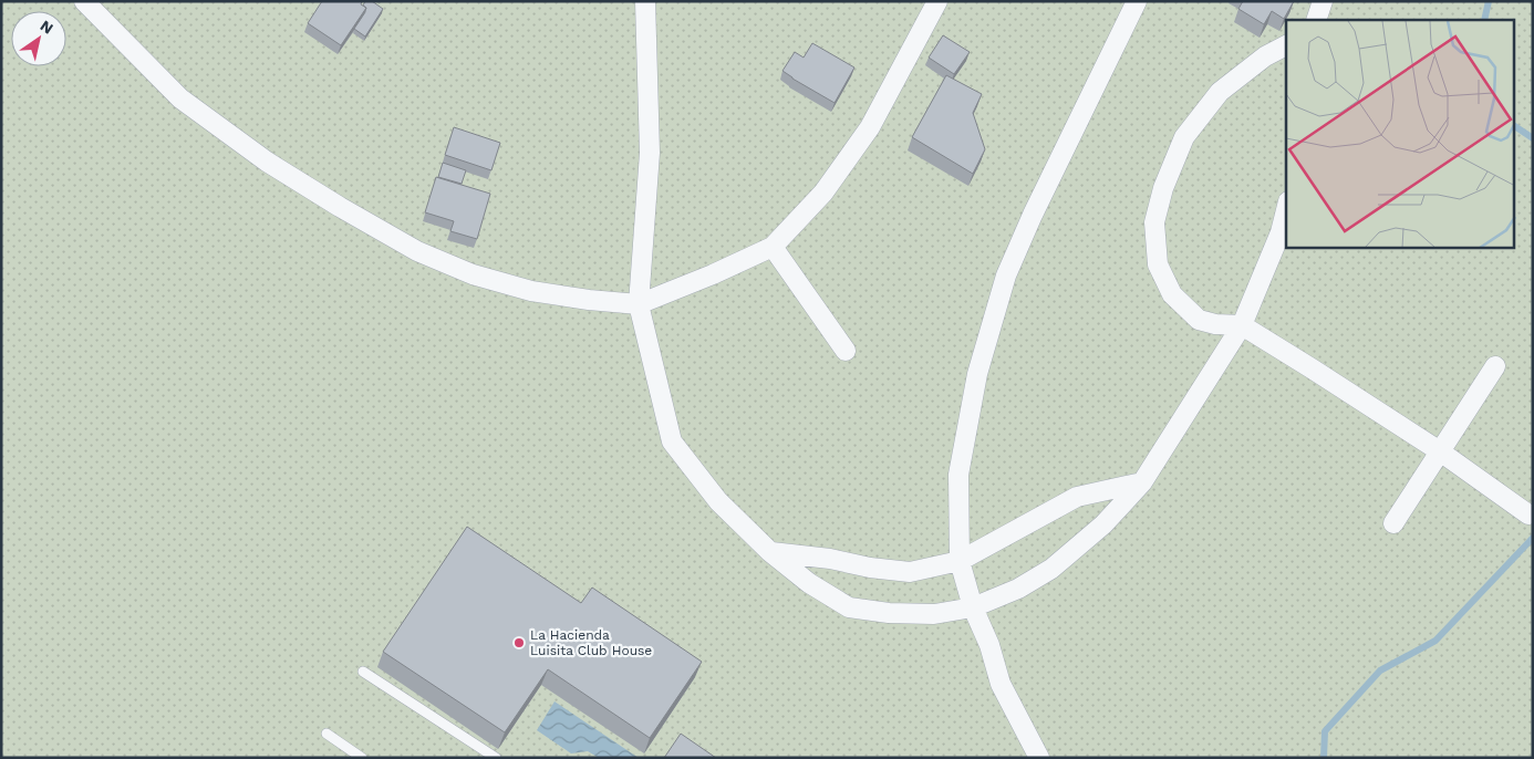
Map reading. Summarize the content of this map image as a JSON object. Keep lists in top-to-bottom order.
{
  "places": ["La Hacienda Luisita Club House"],
  "north": "top right"
}
